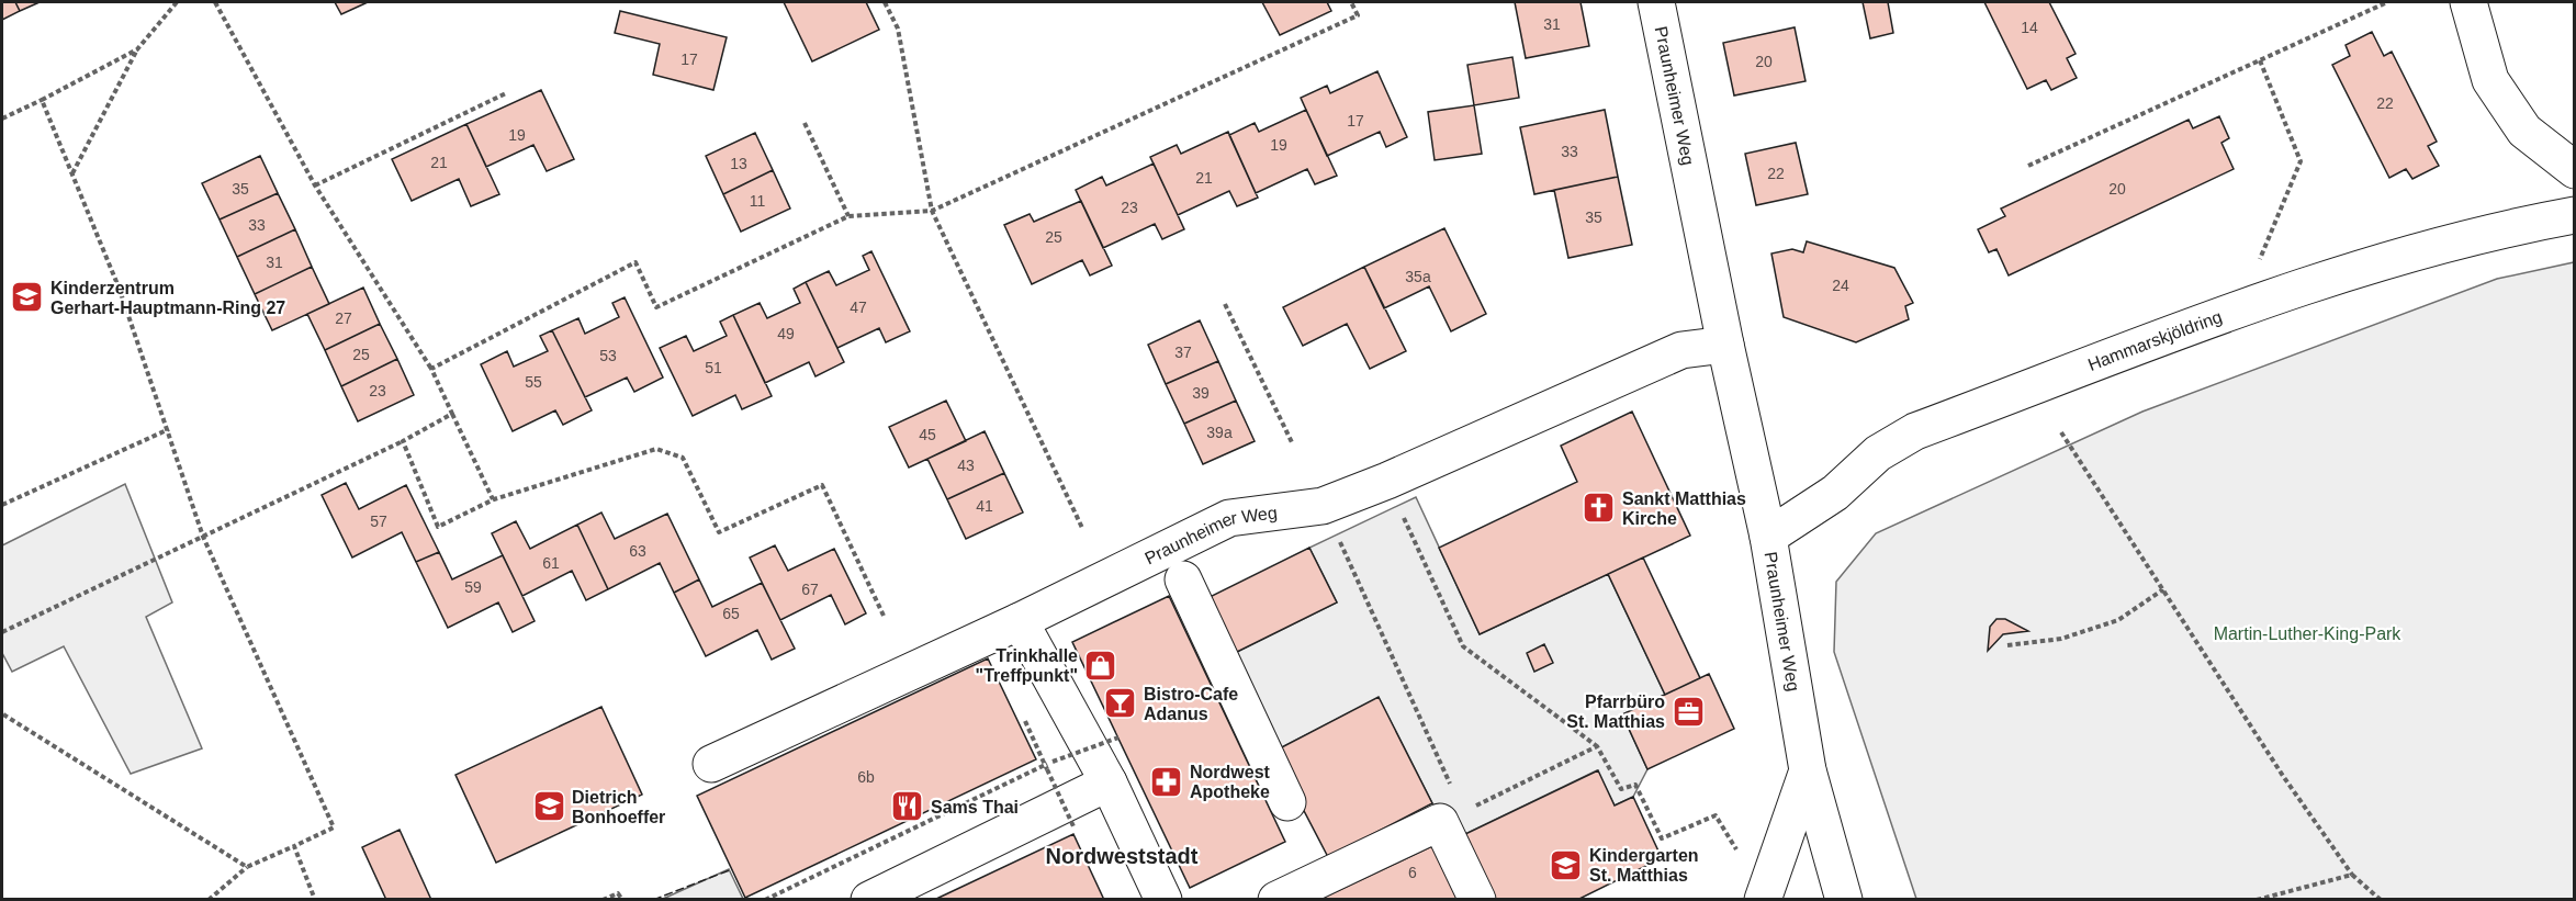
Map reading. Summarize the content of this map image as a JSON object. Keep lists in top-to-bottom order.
{
  "streets": {
    "street": ["Praunheimer Weg", "Hammarskjöldring"]
  },
  "crossings": [
    ["Praunheimer Weg", "Hammarskjöldring"]
  ],
  "districts": ["Nordweststadt"],
  "parks": ["Martin-Luther-King-Park"],
  "places": {
    "school or university": ["Kinderzentrum Gerhart-Hauptmann-Ring 27", "Dietrich Bonhoeffer", "Kindergarten St. Matthias"],
    "church": ["Sankt Matthias Kirche"],
    "shop": ["Trinkhalle \"Treffpunkt\""],
    "bar": ["Bistro-Cafe Adanus"],
    "office": ["Pfarrbüro St. Matthias"],
    "pharmacy": ["Nordwest Apotheke"],
    "restaurant": ["Sams Thai"]
  },
  "house_numbers": [
    "31",
    "14",
    "17",
    "20",
    "22",
    "17",
    "19",
    "19",
    "33",
    "21",
    "13",
    "22",
    "21",
    "35",
    "20",
    "11",
    "23",
    "35",
    "33",
    "25",
    "31",
    "35a",
    "24",
    "47",
    "27",
    "49",
    "37",
    "25",
    "53",
    "51",
    "55",
    "23",
    "39",
    "39a",
    "45",
    "43",
    "41",
    "57",
    "63",
    "61",
    "59",
    "67",
    "65",
    "6b",
    "6"
  ]
}
